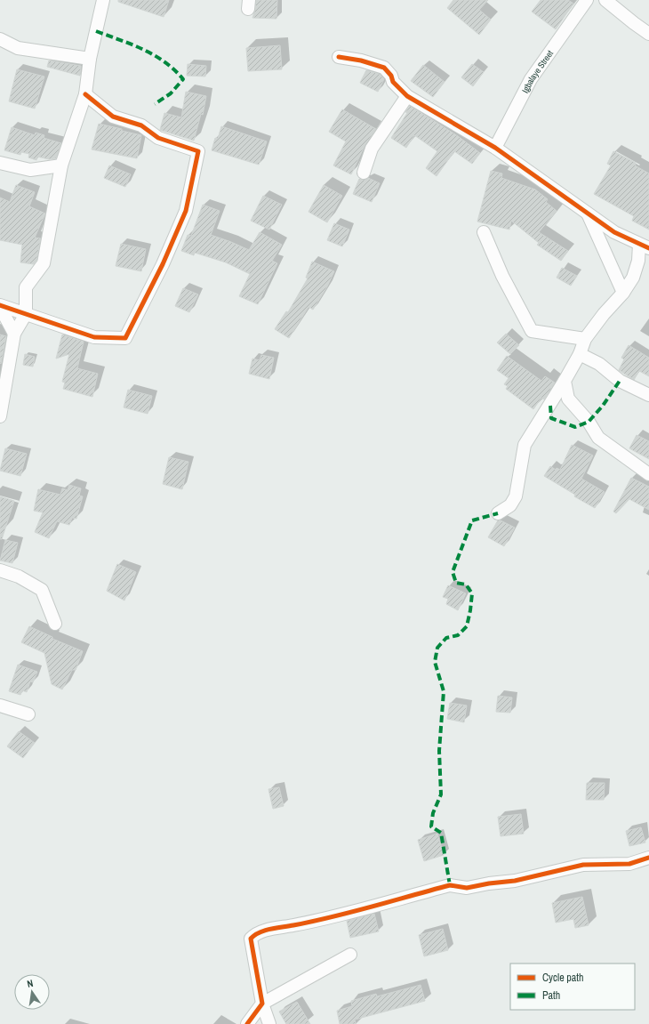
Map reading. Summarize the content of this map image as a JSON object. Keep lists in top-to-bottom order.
{
  "streets": {
    "street": ["Igbalaye Street"]
  },
  "legend": ["Cycle path", "Path"],
  "north": "top"
}
